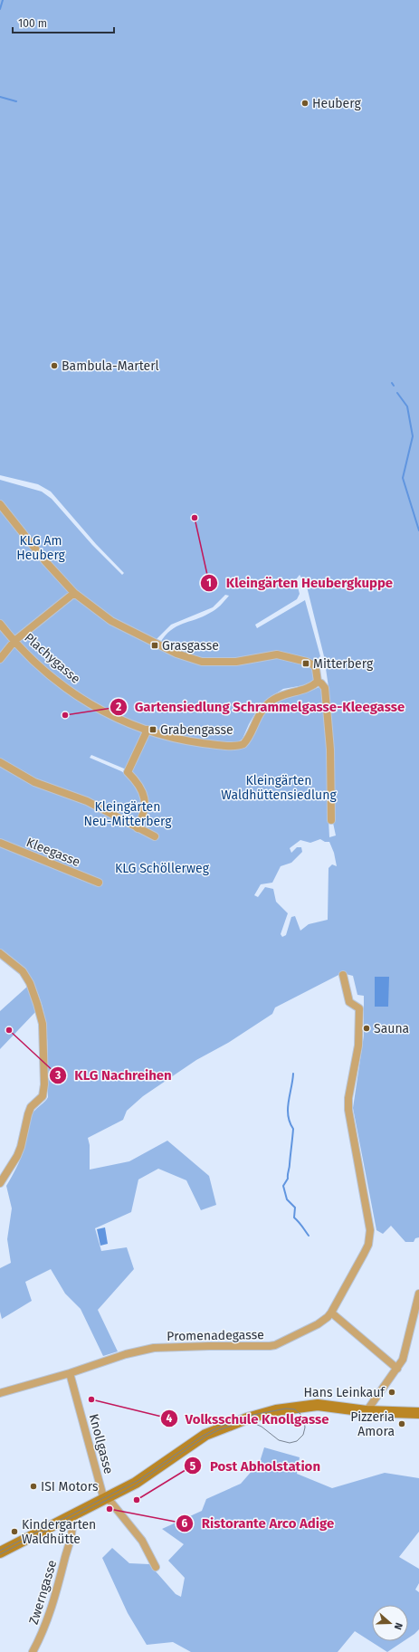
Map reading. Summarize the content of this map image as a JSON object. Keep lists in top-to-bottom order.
{
  "streets": {
    "street": [
      "Plachygasse",
      "Kleegasse",
      "Promenadegasse",
      "Knollgasse",
      "Zwerngasse"
    ]
  },
  "crossings": [
    ["Promenadegasse", "Knollgasse"]
  ],
  "parks": [
    "KLG Am Heuberg",
    "Kleingärten Waldhüttensiedlung",
    "Kleingärten Neu-Mitterberg",
    "KLG Schöllerweg"
  ],
  "places": {
    "other": [
      "Heuberg",
      "Bambula-Marterl",
      "Kleingärten Heubergkuppe",
      "Gartensiedlung Schrammelgasse-Kleegasse",
      "Sauna",
      "KLG Nachreihen",
      "Hans Leinkauf",
      "Volksschule Knollgasse",
      "Pizzeria Amora",
      "ISI Motors",
      "Post Abholstation",
      "Ristorante Arco Adige",
      "Kindergarten Waldhütte"
    ],
    "transit": ["Grasgasse", "Mitterberg", "Grabengasse"]
  },
  "scale_bar": "100 m",
  "north": "right"
}
